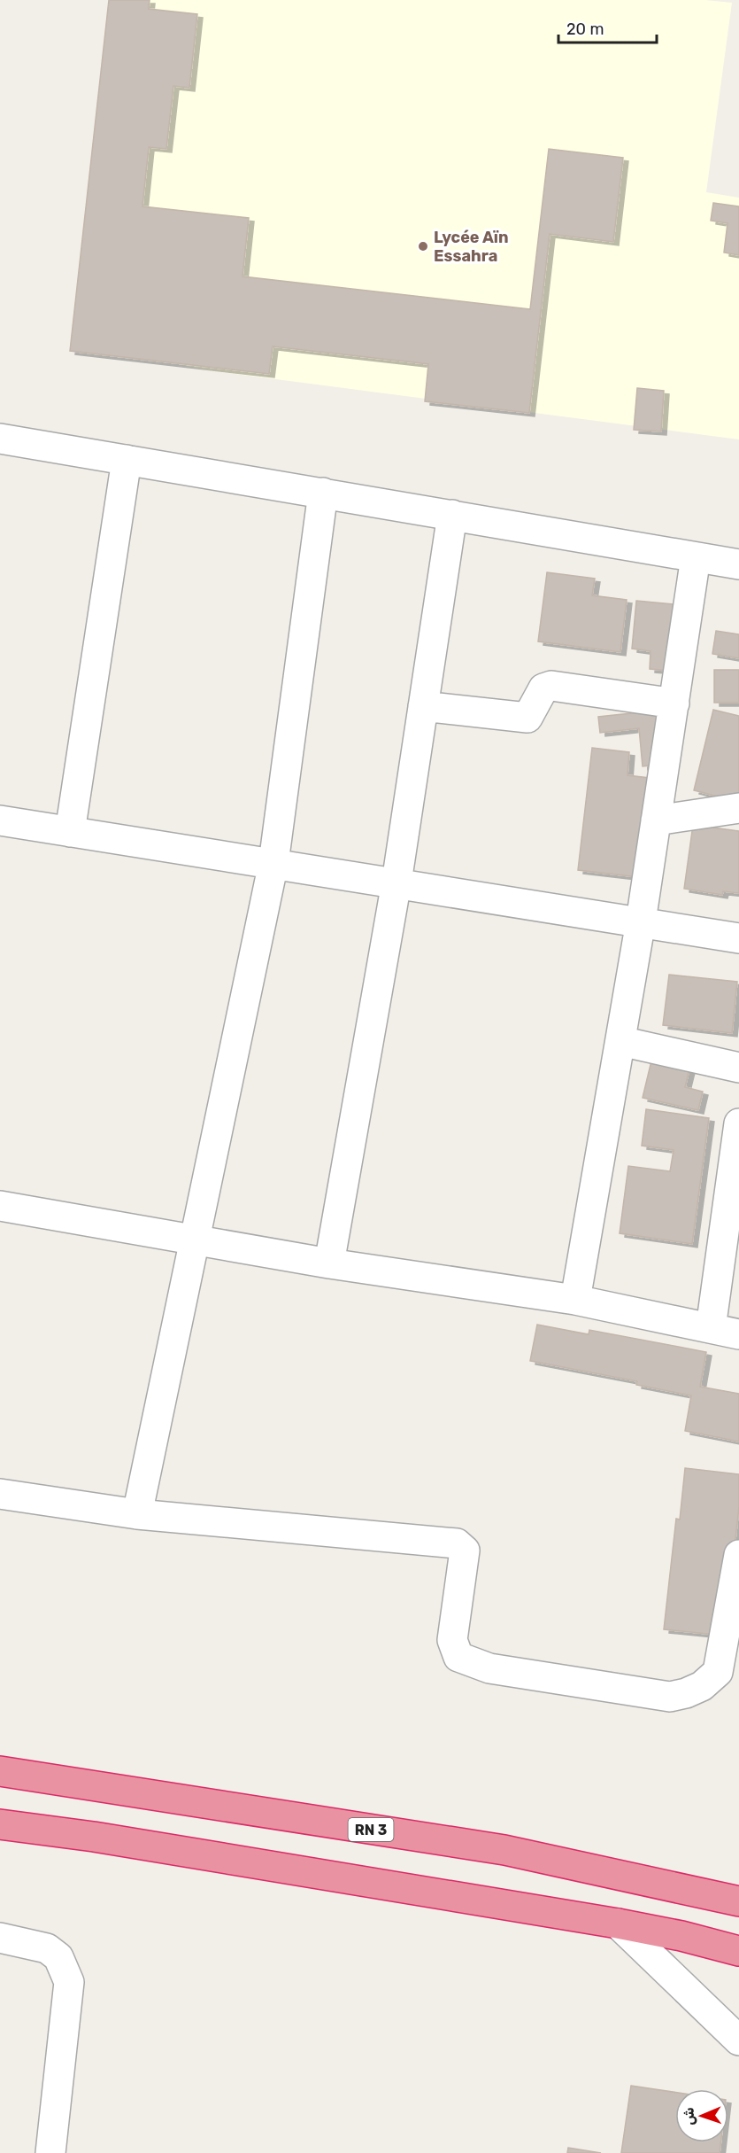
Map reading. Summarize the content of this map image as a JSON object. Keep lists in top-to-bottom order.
{
  "streets": {
    "highway": ["RN 3"]
  },
  "places": ["Lycée Aïn Essahra"],
  "scale_bar": "20 m",
  "north": "left"
}
